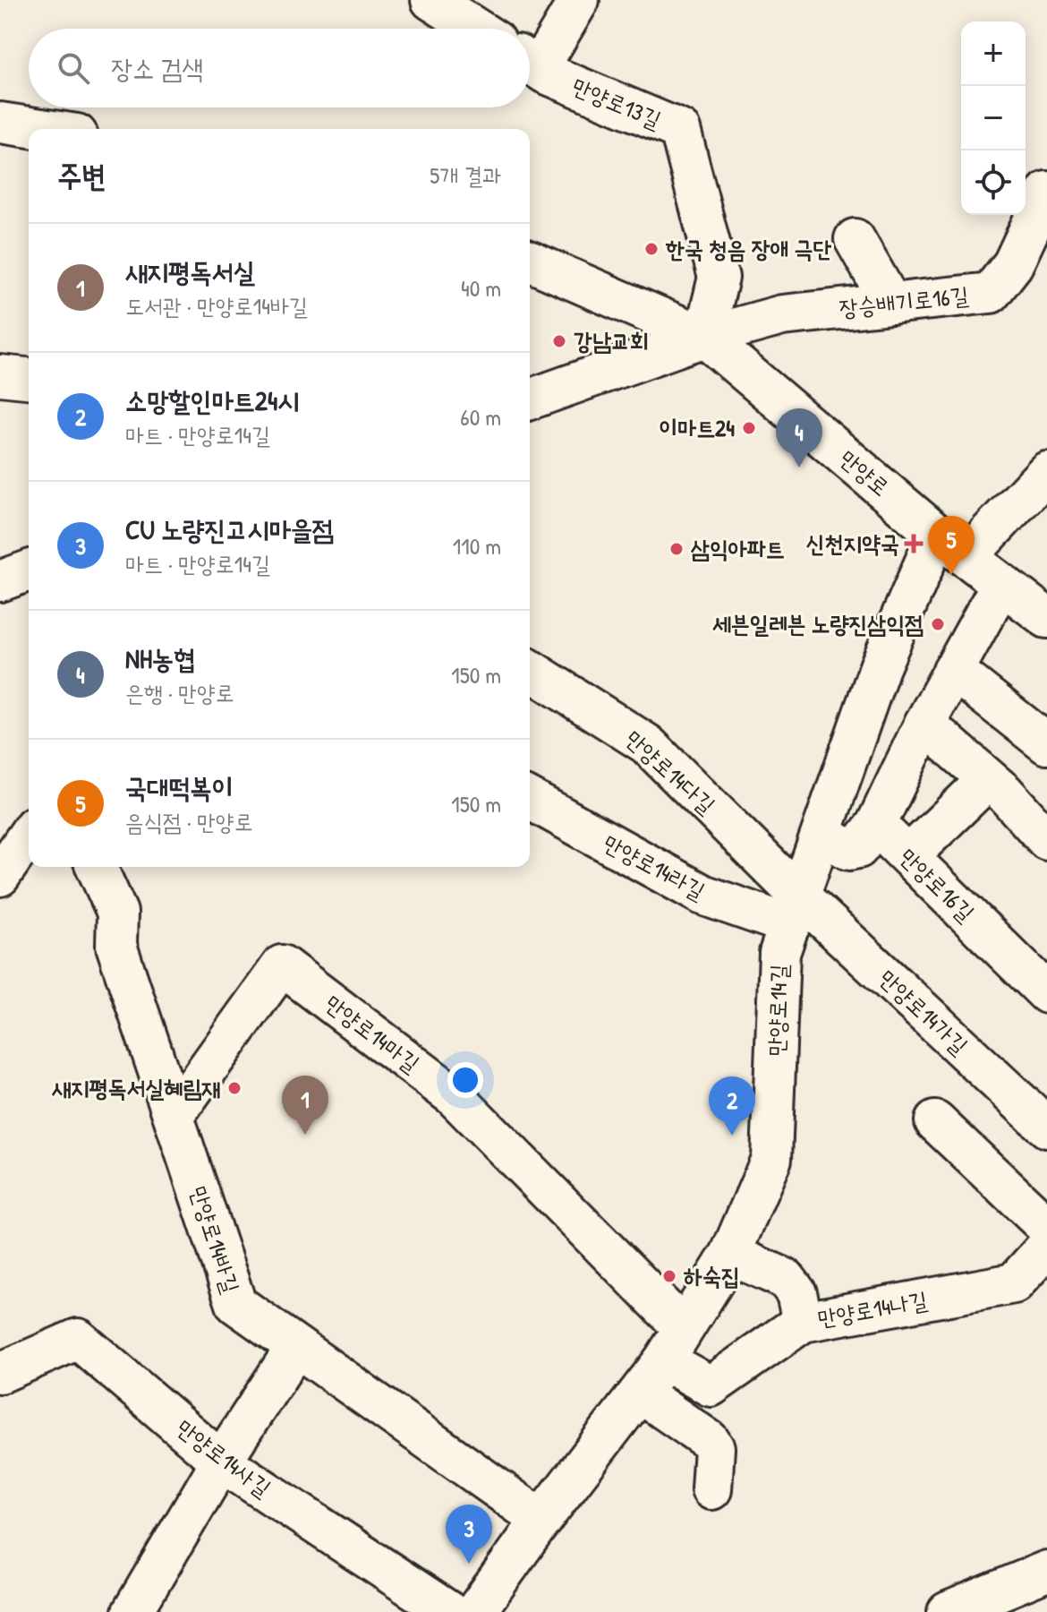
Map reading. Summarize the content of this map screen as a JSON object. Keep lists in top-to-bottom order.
{
  "streets": {
    "street": [
      "만양로13길",
      "장승배기로16길",
      "만양로",
      "만양로14다길",
      "만양로14라길",
      "만양로16길",
      "만양로14길",
      "만양로14가길",
      "만양로14마길",
      "만양로14바길",
      "만양로14나길",
      "만양로14사길"
    ]
  },
  "crossings": [
    ["만양로13길", "장승배기로16길"],
    ["만양로13길", "만양로"],
    ["장승배기로16길", "만양로"],
    ["만양로", "만양로14길"],
    ["만양로14다길", "만양로14라길"],
    ["만양로14다길", "만양로14길"],
    ["만양로14다길", "만양로14가길"],
    ["만양로14라길", "만양로14길"],
    ["만양로14라길", "만양로14가길"],
    ["만양로14길", "만양로14가길"],
    ["만양로14길", "만양로14마길"],
    ["만양로14길", "만양로14바길"],
    ["만양로14길", "만양로14나길"],
    ["만양로14마길", "만양로14바길"]
  ],
  "places": {
    "other": [
      "한국 청음 장애 극단",
      "강남교회",
      "이마트24",
      "삼익아파트",
      "세븐일레븐 노량진삼익점",
      "새지평독서실혜림재",
      "하숙집"
    ],
    "health": ["신천지약국"]
  },
  "page": {
    "map_buttons": ["+", "−"],
    "search": "장소 검색",
    "heading": ["주변", "5개 결과"],
    "list": [
      {
        "mark": "1",
        "name": "새지평독서실",
        "note": "도서관 · 만양로14바길",
        "value": "40 m"
      },
      {
        "mark": "2",
        "name": "소망할인마트24시",
        "note": "마트 · 만양로14길",
        "value": "60 m"
      },
      {
        "mark": "3",
        "name": "CU 노량진고시마을점",
        "note": "마트 · 만양로14길",
        "value": "110 m"
      },
      {
        "mark": "4",
        "name": "NH농협",
        "note": "은행 · 만양로",
        "value": "150 m"
      },
      {
        "mark": "5",
        "name": "국대떡복이",
        "note": "음식점 · 만양로",
        "value": "150 m"
      }
    ],
    "pins": [
      "4",
      "5",
      "1",
      "2",
      "3"
    ]
  }
}
